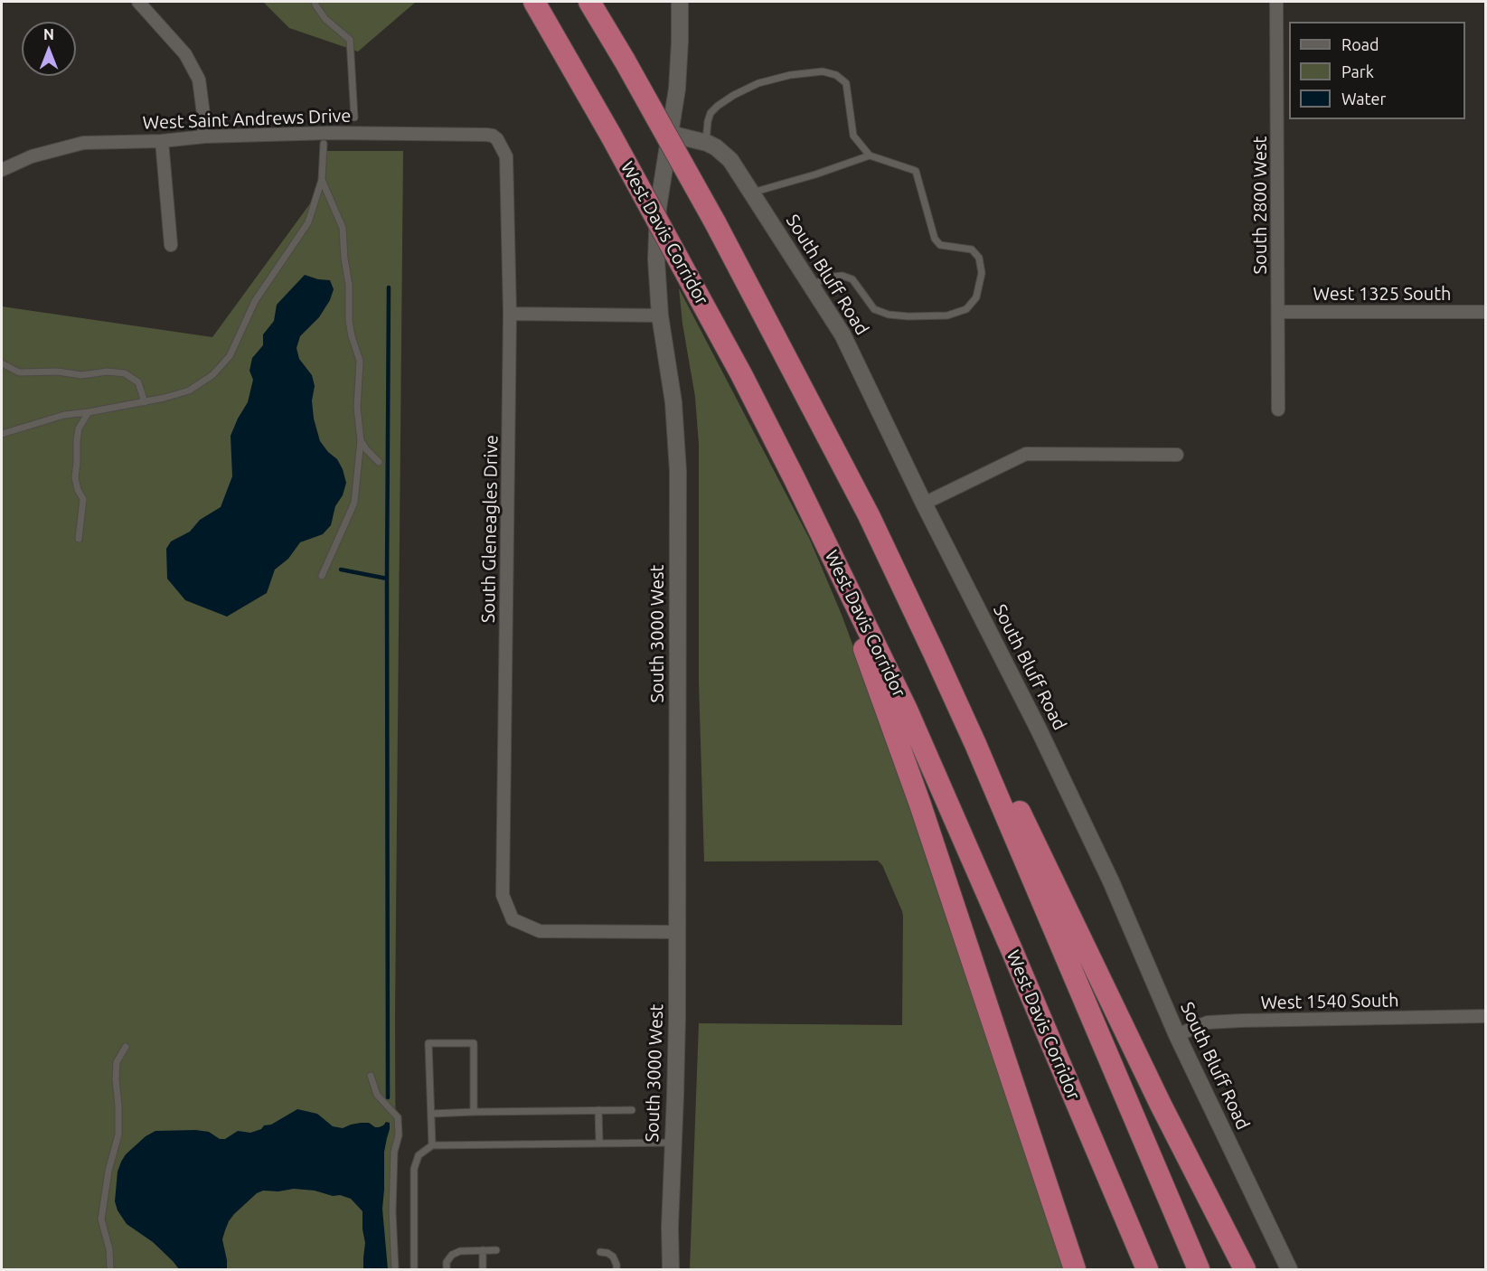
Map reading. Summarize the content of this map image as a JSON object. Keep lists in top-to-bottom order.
{
  "streets": {
    "highway": ["West Davis Corridor"],
    "street": [
      "West Saint Andrews Drive",
      "South 2800 West",
      "South Bluff Road",
      "West 1325 South",
      "South Gleneagles Drive",
      "South 3000 West",
      "West 1540 South"
    ]
  },
  "crossings": [
    ["West Saint Andrews Drive", "South Gleneagles Drive"],
    ["South 2800 West", "West 1325 South"],
    ["South Bluff Road", "South 3000 West"],
    ["South Bluff Road", "West 1540 South"],
    ["South Gleneagles Drive", "South 3000 West"]
  ],
  "legend": ["Road", "Park", "Water"],
  "north": "top"
}
